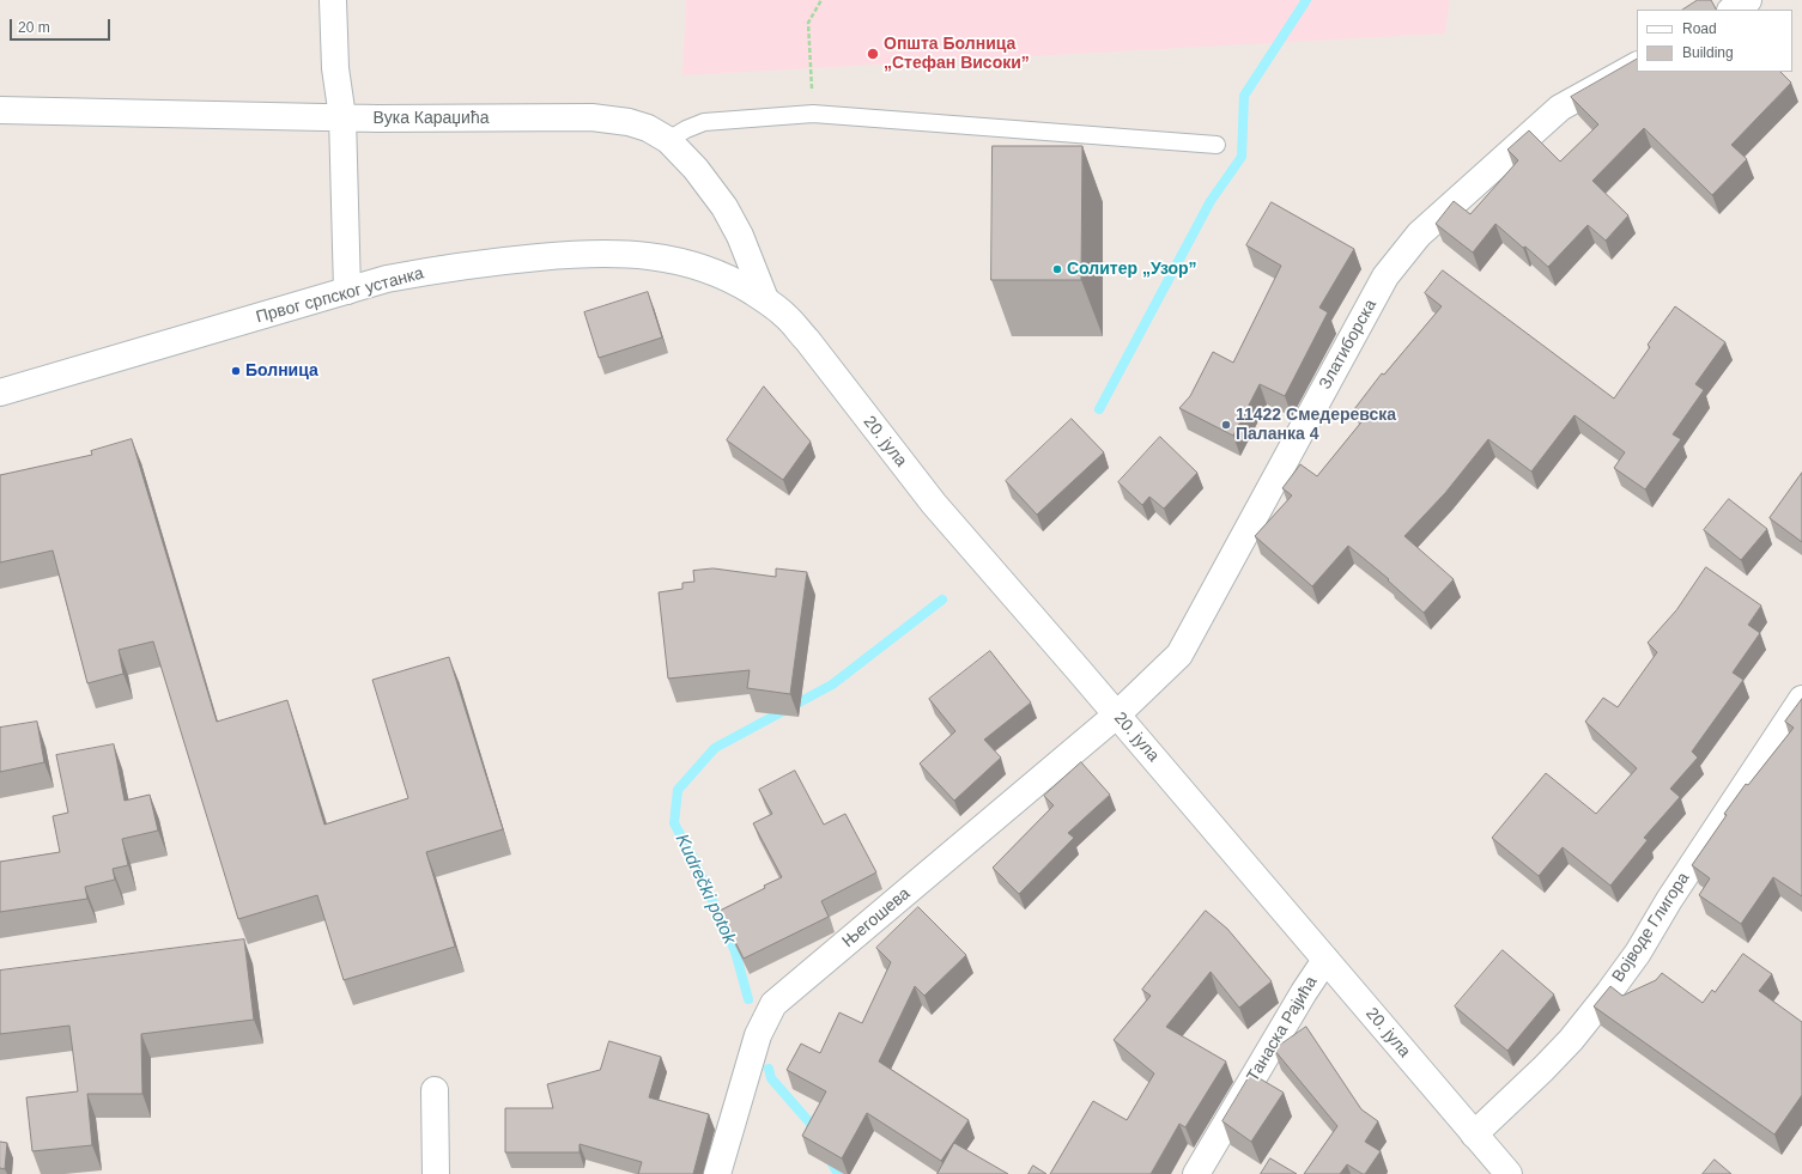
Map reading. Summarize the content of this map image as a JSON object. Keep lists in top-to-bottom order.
{
  "streets": {
    "street": [
      "Вука Караџића",
      "Првог српског устанка",
      "Златиборска",
      "20. јула",
      "Његошева",
      "Војводе Глигора",
      "Танаска Рајића"
    ]
  },
  "crossings": [
    ["Вука Караџића", "Првог српског устанка"],
    ["Вука Караџића", "20. јула"],
    ["Првог српског устанка", "20. јула"],
    ["Златиборска", "20. јула"],
    ["Златиборска", "Његошева"],
    ["20. јула", "Његошева"],
    ["20. јула", "Војводе Глигора"],
    ["20. јула", "Танаска Рајића"]
  ],
  "water": ["Kudrečki potok"],
  "places": [
    "Општа Болница „Стефан Високи”",
    "Солитер „Узор”",
    "Болница",
    "11422 Смедеревска Паланка 4"
  ],
  "legend": ["Road", "Building"],
  "scale_bar": "20 m"
}
